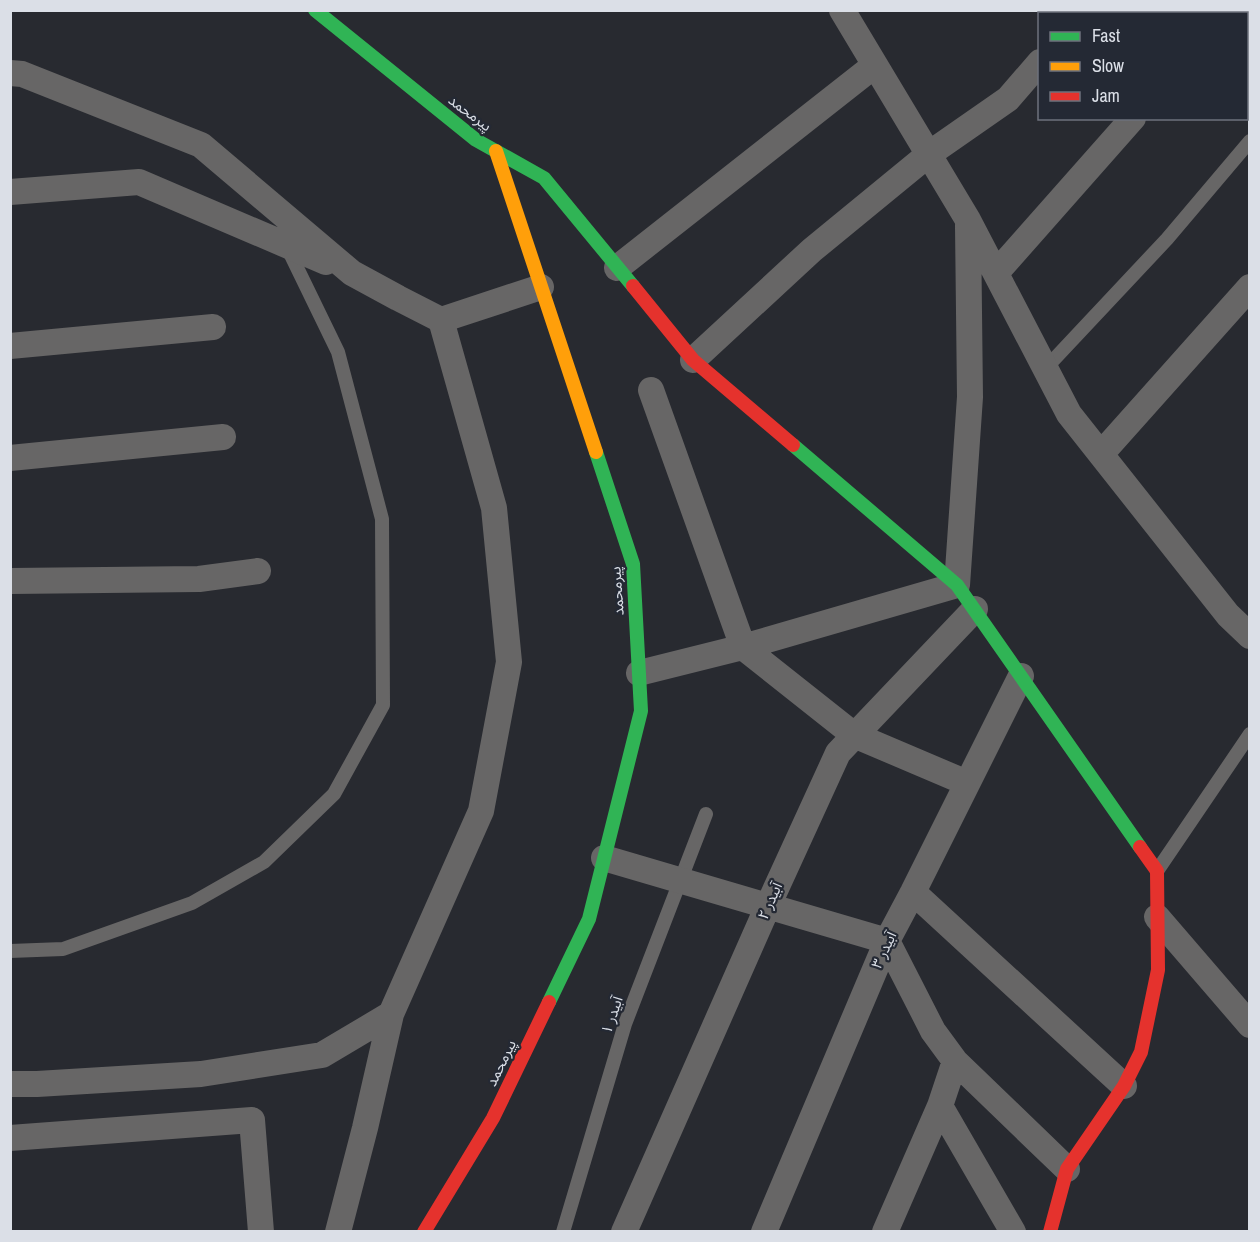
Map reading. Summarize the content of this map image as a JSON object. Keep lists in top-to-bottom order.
{
  "streets": {
    "street": ["پیرمحمد", "آبیدر ۲", "آبیدر ۳"],
    "lane": ["آبیدر ۱"]
  },
  "legend": ["Fast", "Slow", "Jam"]
}
